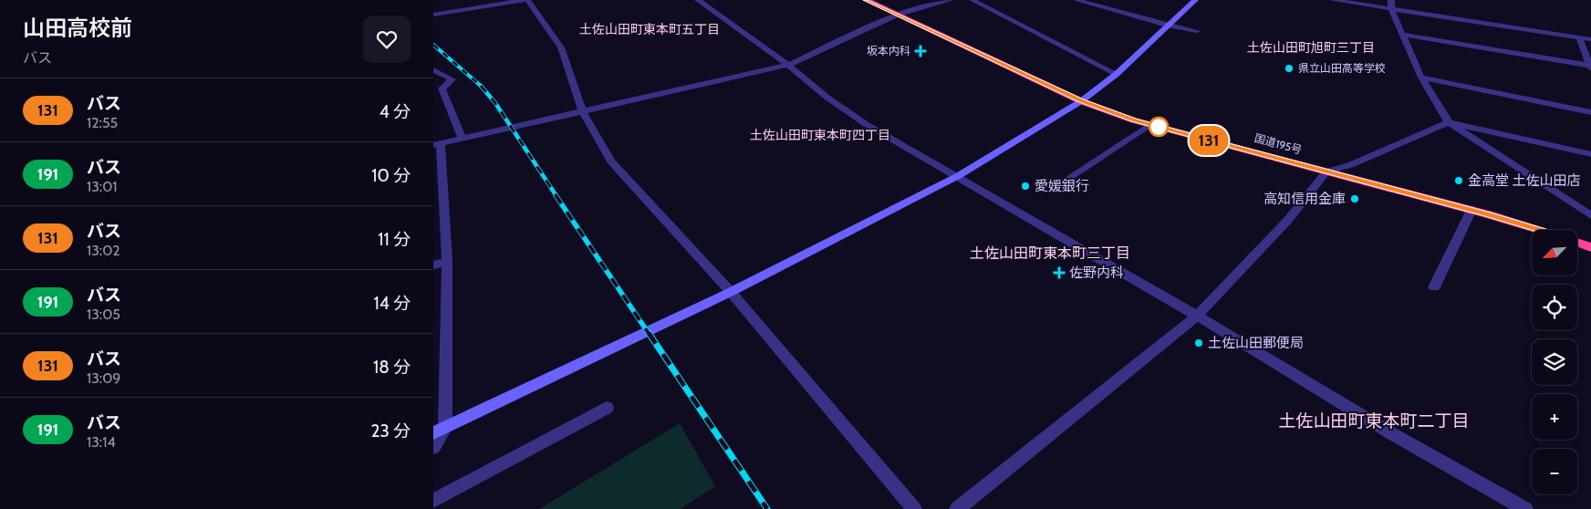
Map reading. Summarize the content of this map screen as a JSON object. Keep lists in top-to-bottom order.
{
  "streets": {
    "highway": ["国道195号"]
  },
  "districts": [
    "土佐山田町東本町五丁目",
    "土佐山田町旭町三丁目",
    "土佐山田町東本町四丁目",
    "土佐山田町東本町三丁目",
    "土佐山田町東本町二丁目"
  ],
  "places": {
    "health": ["坂本内科", "佐野内科"],
    "other": [
      "県立山田高等学校",
      "金高堂 土佐山田店",
      "愛媛銀行",
      "高知信用金庫",
      "土佐山田郵便局"
    ]
  },
  "lines": ["bus line 131"],
  "north": "bottom left",
  "page": {
    "heading": ["山田高校前", "バス"],
    "on_map": "131",
    "list": [
      {
        "mark": "131",
        "name": "バス",
        "note": "12:55",
        "value": "4 分"
      },
      {
        "mark": "191",
        "name": "バス",
        "note": "13:01",
        "value": "10 分"
      },
      {
        "mark": "131",
        "name": "バス",
        "note": "13:02",
        "value": "11 分"
      },
      {
        "mark": "191",
        "name": "バス",
        "note": "13:05",
        "value": "14 分"
      },
      {
        "mark": "131",
        "name": "バス",
        "note": "13:09",
        "value": "18 分"
      },
      {
        "mark": "191",
        "name": "バス",
        "note": "13:14",
        "value": "23 分"
      }
    ],
    "map_buttons": ["+", "−"]
  }
}
